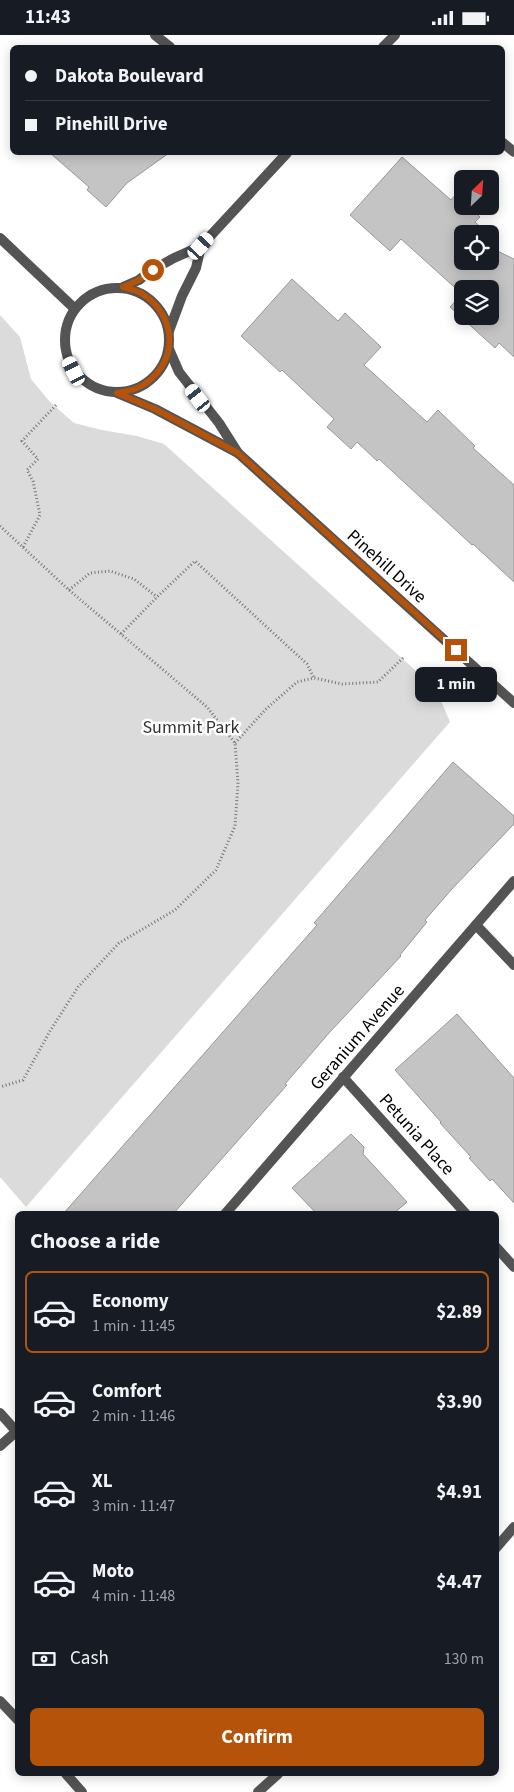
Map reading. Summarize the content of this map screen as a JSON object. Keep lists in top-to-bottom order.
{
  "streets": {
    "street": ["Pinehill Drive", "Geranium Avenue", "Petunia Place"]
  },
  "crossings": [
    ["Geranium Avenue", "Petunia Place"]
  ],
  "parks": ["Summit Park"],
  "north": "top right",
  "page": {
    "status": "11:43",
    "banner": ["Dakota Boulevard", "Pinehill Drive"],
    "bubble": "1 min",
    "heading": "Choose a ride",
    "list": [
      {
        "name": "Economy",
        "note": "1 min · 11:45",
        "value": "$2.89"
      },
      {
        "name": "Comfort",
        "note": "2 min · 11:46",
        "value": "$3.90"
      },
      {
        "name": "XL",
        "note": "3 min · 11:47",
        "value": "$4.91"
      },
      {
        "name": "Moto",
        "note": "4 min · 11:48",
        "value": "$4.47"
      }
    ],
    "pay": ["Cash", "130 m"],
    "buttons": "Confirm"
  }
}
